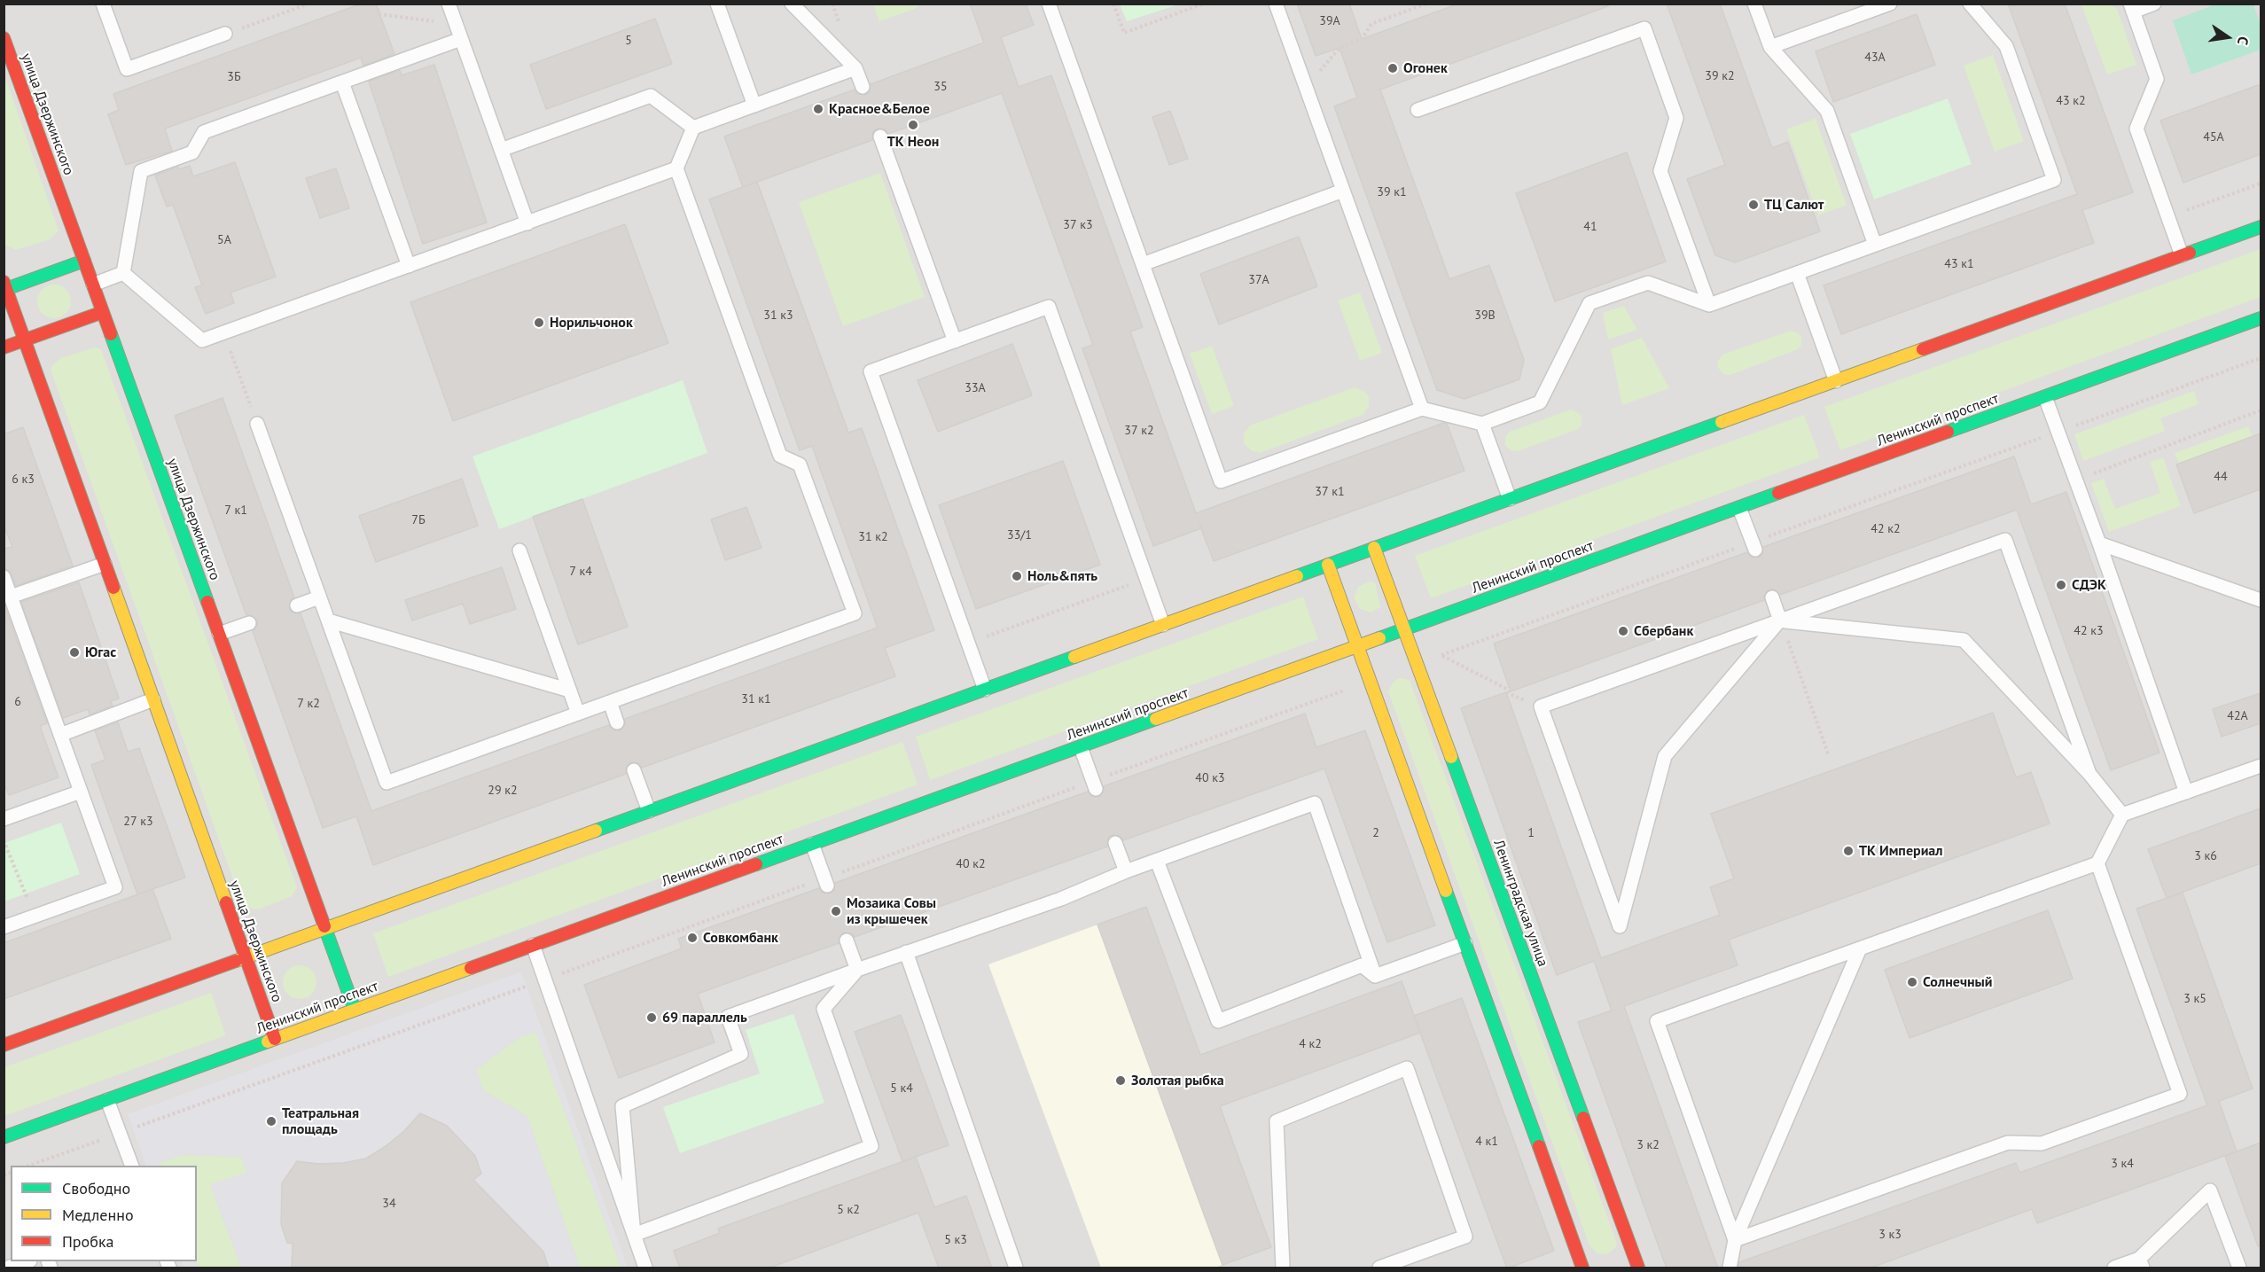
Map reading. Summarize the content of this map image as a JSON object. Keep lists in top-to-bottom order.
{
  "streets": {
    "main road": ["улица Дзержинского", "Ленинский проспект", "Ленинградская улица"]
  },
  "crossings": [
    ["улица Дзержинского", "Ленинский проспект"],
    ["Ленинский проспект", "Ленинградская улица"]
  ],
  "places": [
    "Огонек",
    "Красное&Белое",
    "ТК Неон",
    "ТЦ Салют",
    "Норильчонок",
    "Ноль&пять",
    "СДЭК",
    "Сбербанк",
    "Югас",
    "ТК Империал",
    "Мозаика Совы из крышечек",
    "Совкомбанк",
    "Солнечный",
    "69 параллель",
    "Золотая рыбка",
    "Театральная площадь"
  ],
  "house_numbers": [
    "39А",
    "5",
    "43А",
    "39 к2",
    "3Б",
    "35",
    "43 к2",
    "45А",
    "39 к1",
    "37 к3",
    "41",
    "5А",
    "43 к1",
    "37А",
    "31 к3",
    "39В",
    "33А",
    "37 к2",
    "44",
    "6 к3",
    "37 к1",
    "7 к1",
    "7Б",
    "42 к2",
    "33/1",
    "31 к2",
    "7 к4",
    "42 к3",
    "31 к1",
    "6",
    "7 к2",
    "42А",
    "40 к3",
    "29 к2",
    "27 к3",
    "2",
    "1",
    "3 к6",
    "40 к2",
    "3 к5",
    "4 к2",
    "5 к4",
    "4 к1",
    "3 к2",
    "3 к4",
    "34",
    "5 к2",
    "3 к3",
    "5 к3"
  ],
  "legend": ["Свободно", "Медленно", "Пробка"],
  "north": "right"
}
